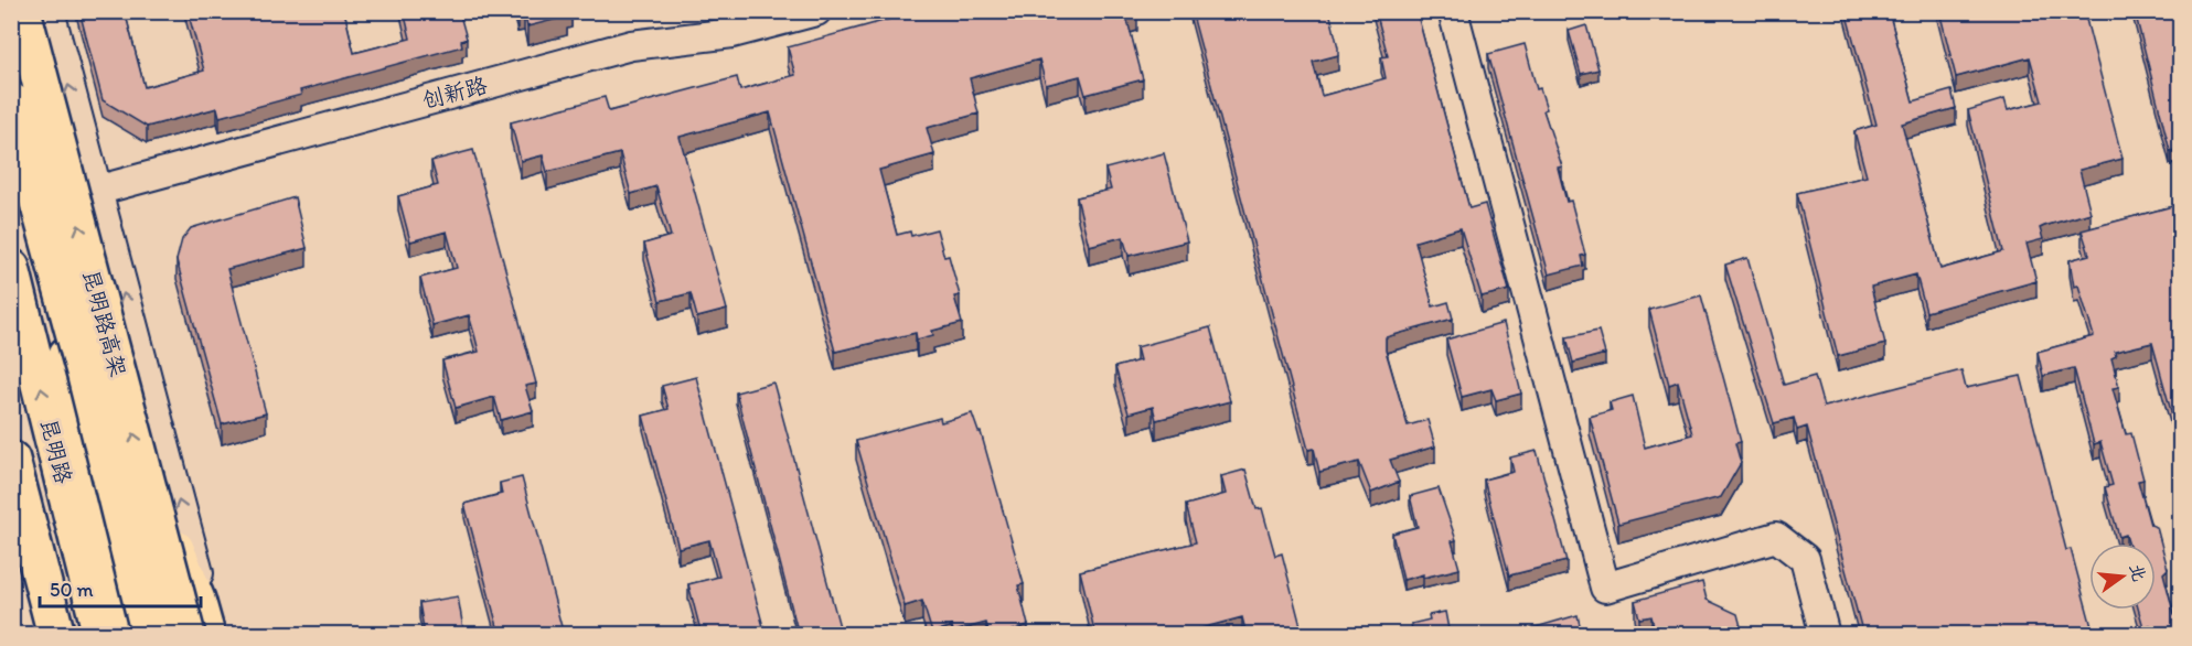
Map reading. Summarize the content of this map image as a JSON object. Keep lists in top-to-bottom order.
{
  "streets": {
    "main road": ["昆明路高架", "昆明路"],
    "street": ["创新路"]
  },
  "scale_bar": "50 m",
  "north": "right"
}
